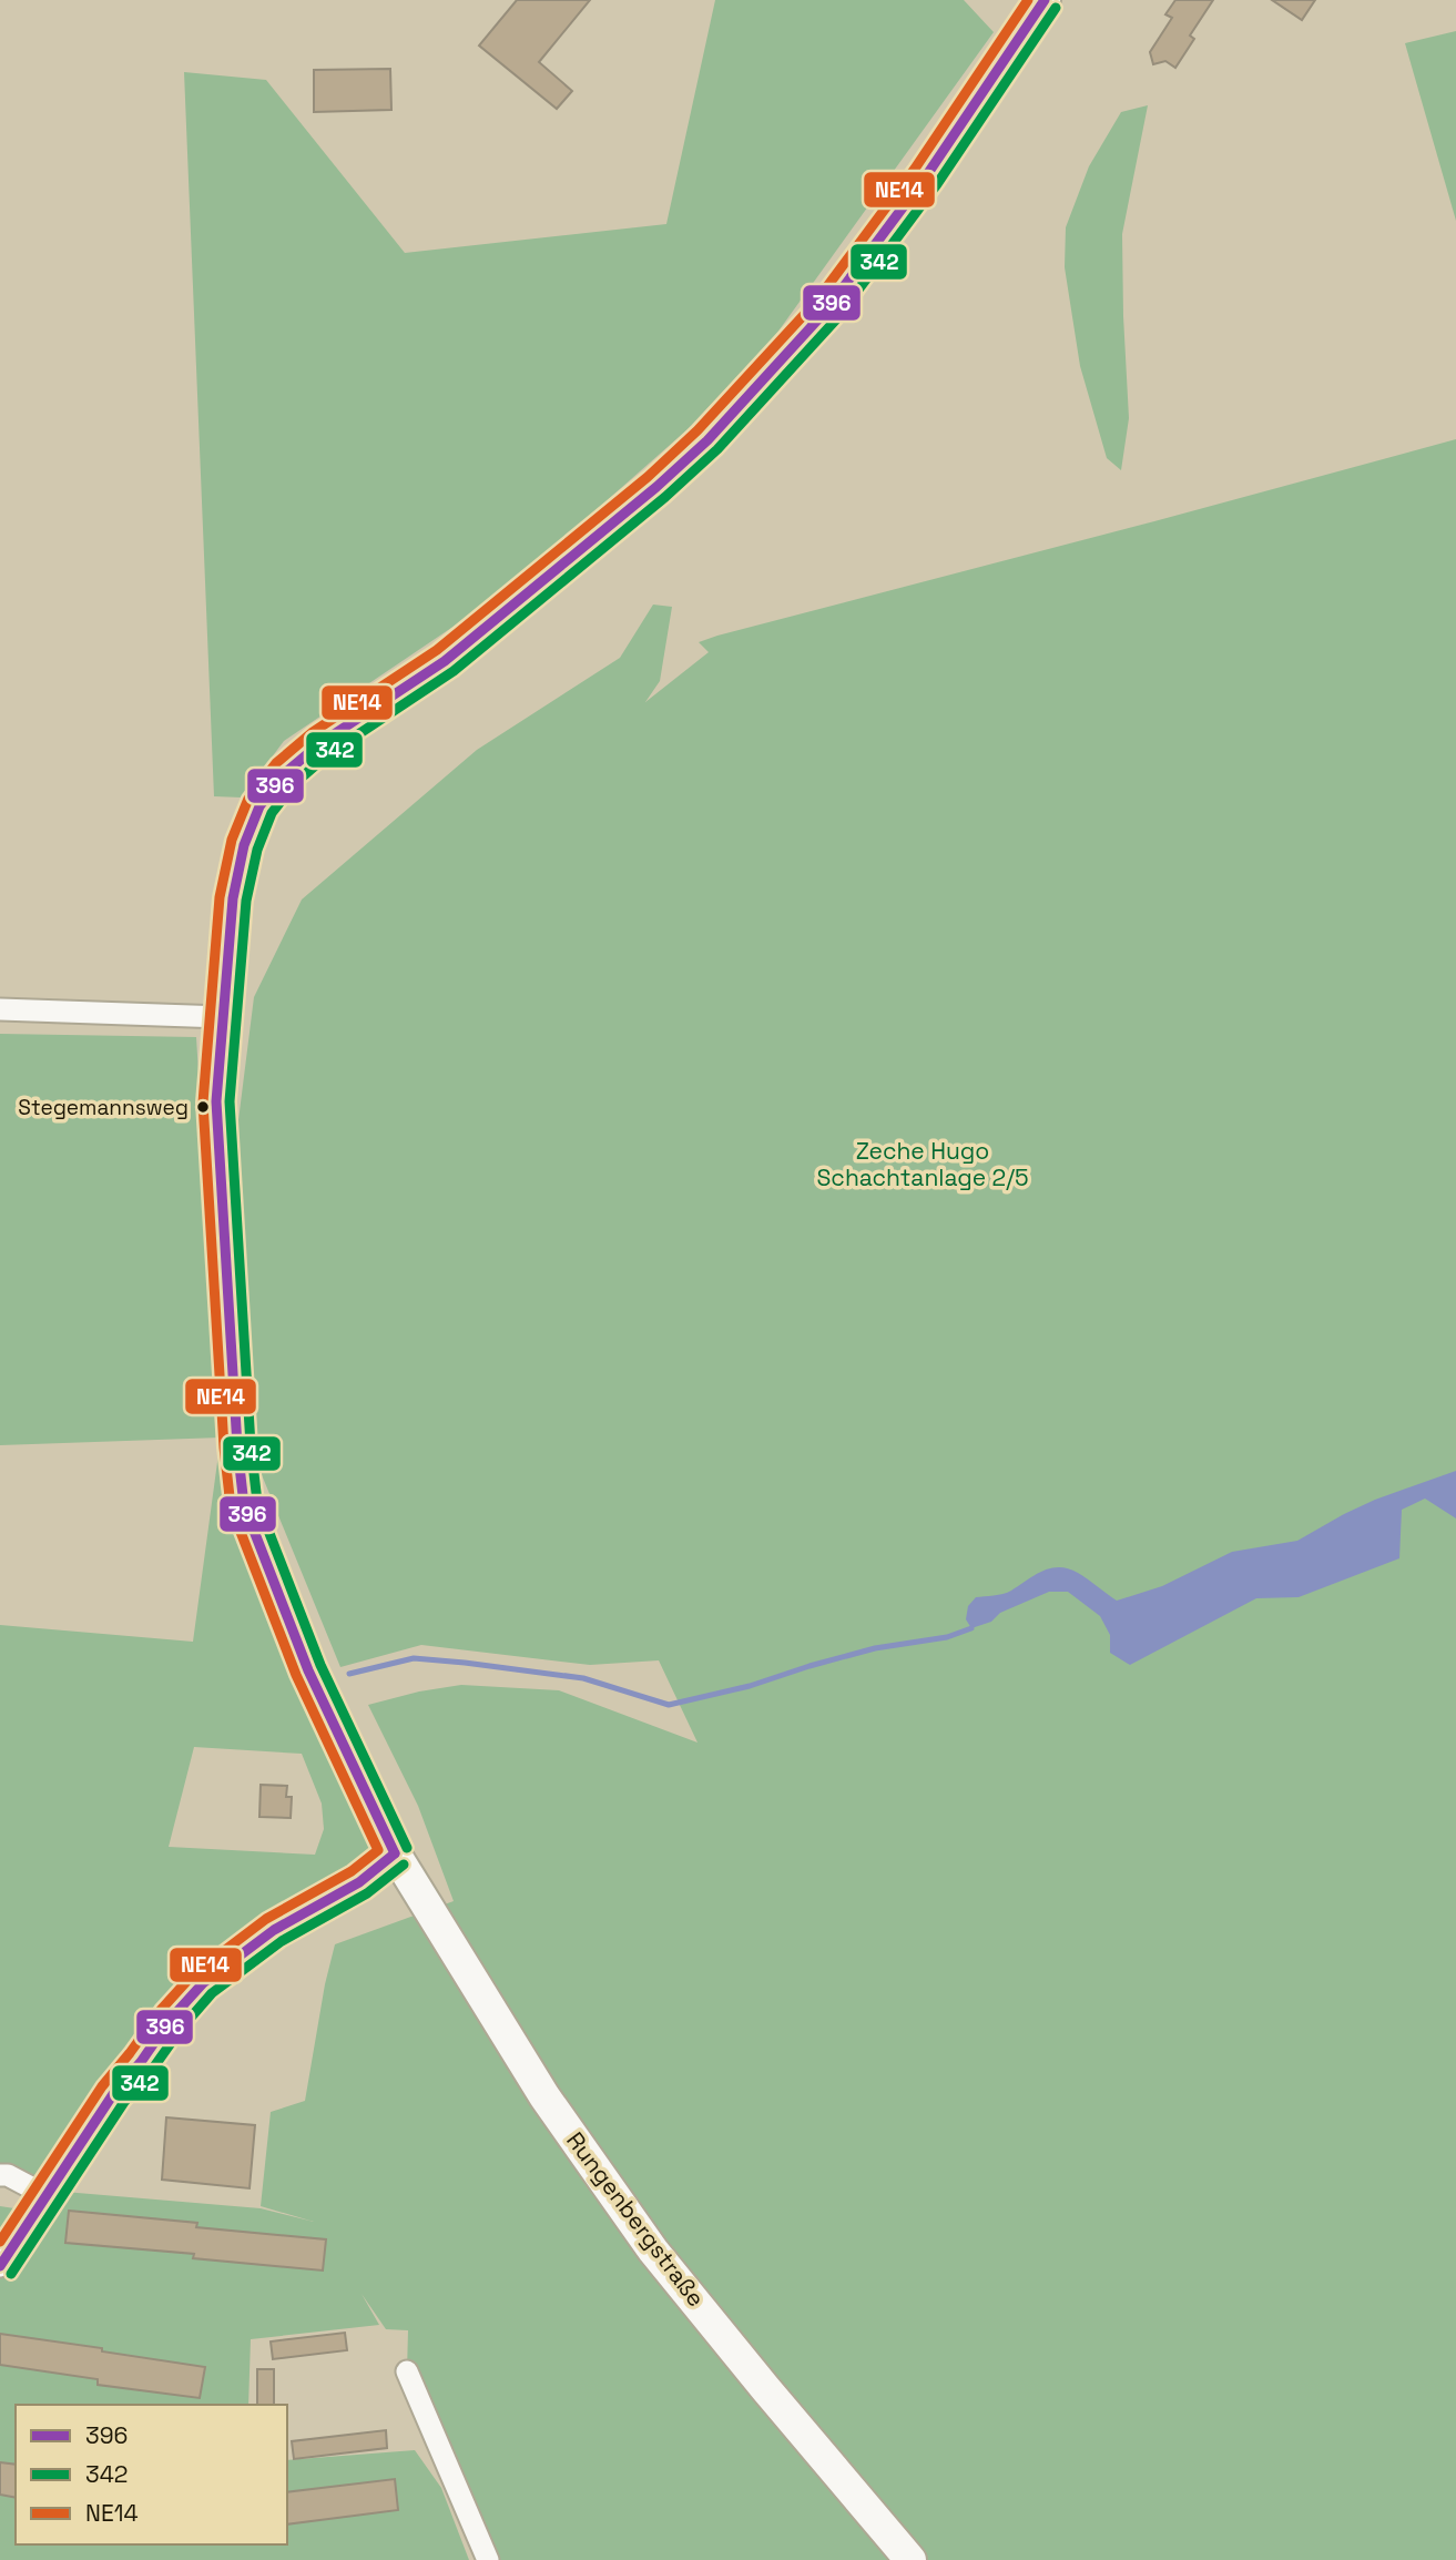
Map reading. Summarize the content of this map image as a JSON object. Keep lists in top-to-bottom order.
{
  "streets": {
    "street": ["Rungenbergstraße"]
  },
  "parks": ["Zeche Hugo Schachtanlage 2/5"],
  "places": ["Stegemannsweg"],
  "lines": ["transit line 396", "transit line NE14", "transit line 342"],
  "legend": ["396", "342", "NE14"]
}
